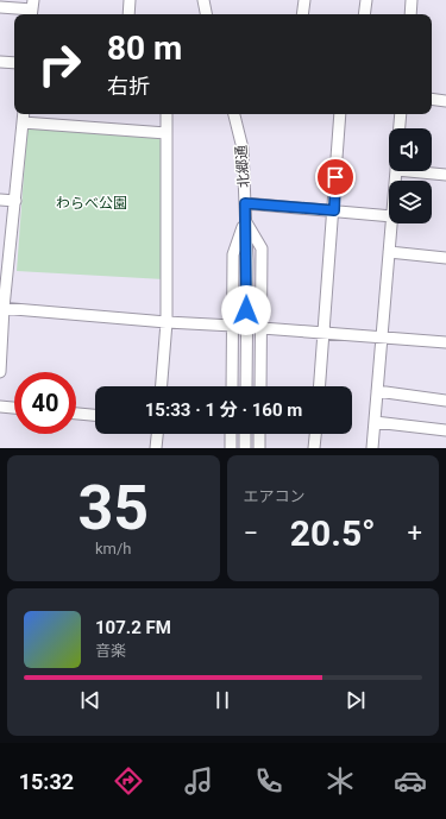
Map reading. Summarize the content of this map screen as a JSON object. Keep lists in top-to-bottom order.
{
  "streets": {
    "street": ["北郷通"]
  },
  "parks": ["わらべ公園"],
  "page": {
    "turn": ["80 m", "右折"],
    "limit": "40",
    "trip": "15:33 · 1 分 · 160 m",
    "tile": [
      ["35", "km/h"],
      "エアコン"
    ],
    "heat": ["−", "20.5°", "+"],
    "song": ["107.2 FM", "音楽"],
    "tabs": "15:32"
  }
}
